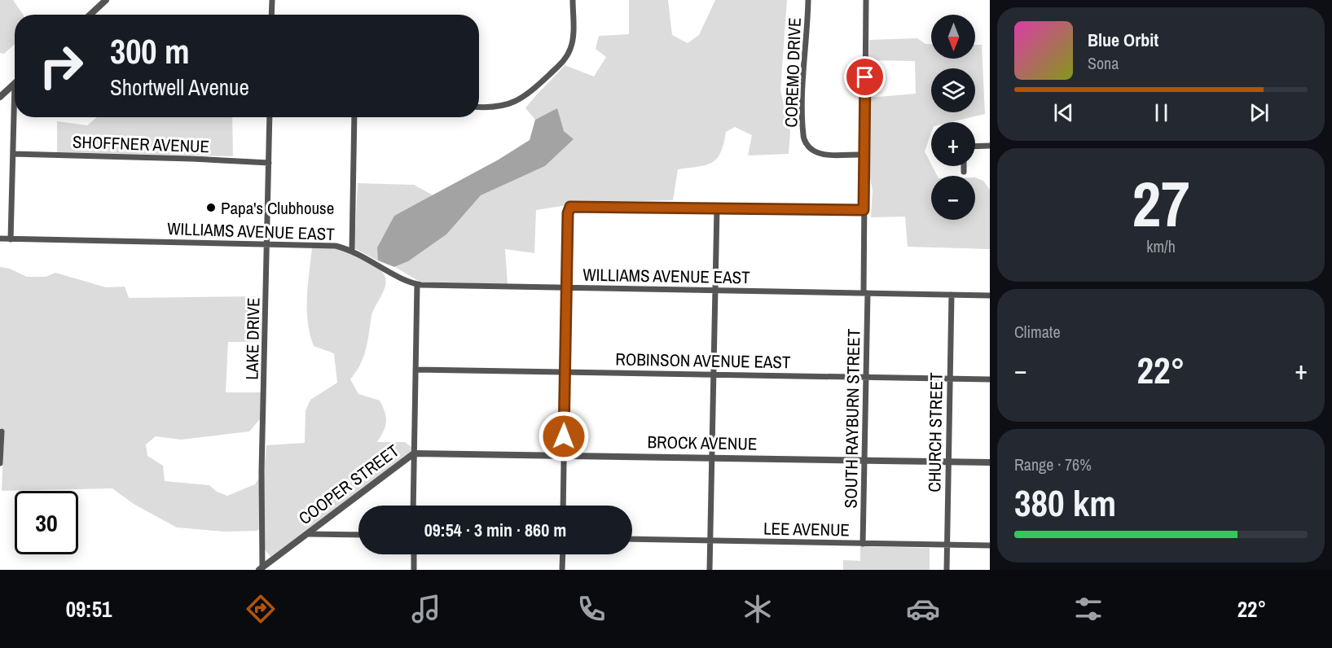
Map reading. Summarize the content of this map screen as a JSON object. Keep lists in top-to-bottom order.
{
  "streets": {
    "street": [
      "COREMO DRIVE",
      "SHOFFNER AVENUE",
      "WILLIAMS AVENUE EAST",
      "LAKE DRIVE",
      "ROBINSON AVENUE EAST",
      "SOUTH RAYBURN STREET",
      "CHURCH STREET",
      "BROCK AVENUE",
      "COOPER STREET",
      "LEE AVENUE"
    ]
  },
  "crossings": [
    ["COREMO DRIVE", "SOUTH RAYBURN STREET"],
    ["SHOFFNER AVENUE", "LAKE DRIVE"],
    ["WILLIAMS AVENUE EAST", "LAKE DRIVE"],
    ["WILLIAMS AVENUE EAST", "SOUTH RAYBURN STREET"],
    ["WILLIAMS AVENUE EAST", "CHURCH STREET"],
    ["WILLIAMS AVENUE EAST", "COOPER STREET"],
    ["LAKE DRIVE", "COOPER STREET"],
    ["ROBINSON AVENUE EAST", "SOUTH RAYBURN STREET"],
    ["ROBINSON AVENUE EAST", "CHURCH STREET"],
    ["ROBINSON AVENUE EAST", "COOPER STREET"],
    ["SOUTH RAYBURN STREET", "BROCK AVENUE"],
    ["SOUTH RAYBURN STREET", "LEE AVENUE"],
    ["CHURCH STREET", "BROCK AVENUE"],
    ["CHURCH STREET", "LEE AVENUE"],
    ["BROCK AVENUE", "COOPER STREET"]
  ],
  "places": ["Papa's Clubhouse"],
  "north": "bottom",
  "page": {
    "map_buttons": ["+", "−"],
    "turn": ["300 m", "Shortwell Avenue"],
    "song": ["Blue Orbit", "Sona"],
    "tile": [
      ["27", "km/h"],
      "Climate",
      ["Range · 76%", "380 km"]
    ],
    "heat": ["−", "22°", "+"],
    "limit": "30",
    "trip": "09:54 · 3 min · 860 m",
    "tabs": ["09:51", "22°"]
  }
}
